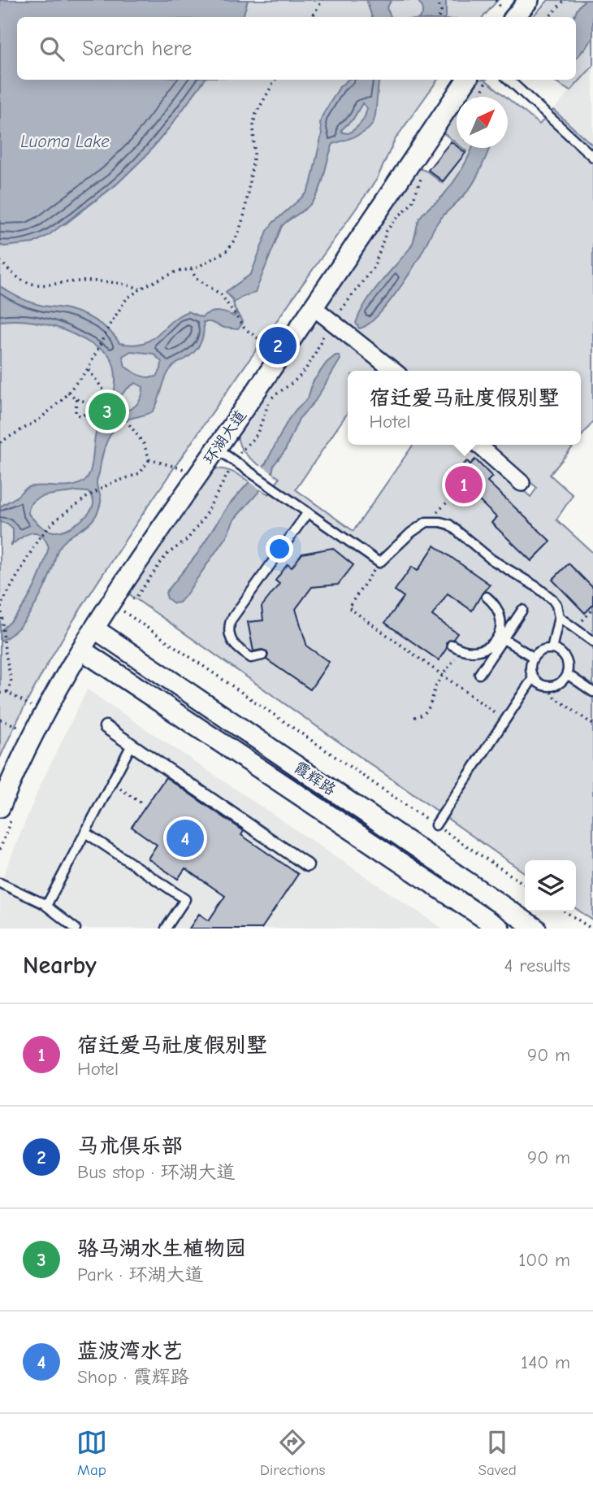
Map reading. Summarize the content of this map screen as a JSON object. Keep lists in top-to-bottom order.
{
  "streets": {
    "street": ["环湖大道", "霞辉路"]
  },
  "crossings": [
    ["环湖大道", "霞辉路"]
  ],
  "water": ["Luoma Lake"],
  "north": "top right",
  "page": {
    "search": "Search here",
    "pins": [
      "2",
      "3",
      "1",
      "4"
    ],
    "popup": ["宿迁爱马社度假别墅", "Hotel"],
    "heading": ["Nearby", "4 results"],
    "list": [
      {
        "mark": "1",
        "name": "宿迁爱马社度假别墅",
        "note": "Hotel",
        "value": "90 m"
      },
      {
        "mark": "2",
        "name": "马术俱乐部",
        "note": "Bus stop · 环湖大道",
        "value": "90 m"
      },
      {
        "mark": "3",
        "name": "骆马湖水生植物园",
        "note": "Park · 环湖大道",
        "value": "100 m"
      },
      {
        "mark": "4",
        "name": "蓝波湾水艺",
        "note": "Shop · 霞辉路",
        "value": "140 m"
      }
    ],
    "nav": ["Map", "Directions", "Saved"]
  }
}
